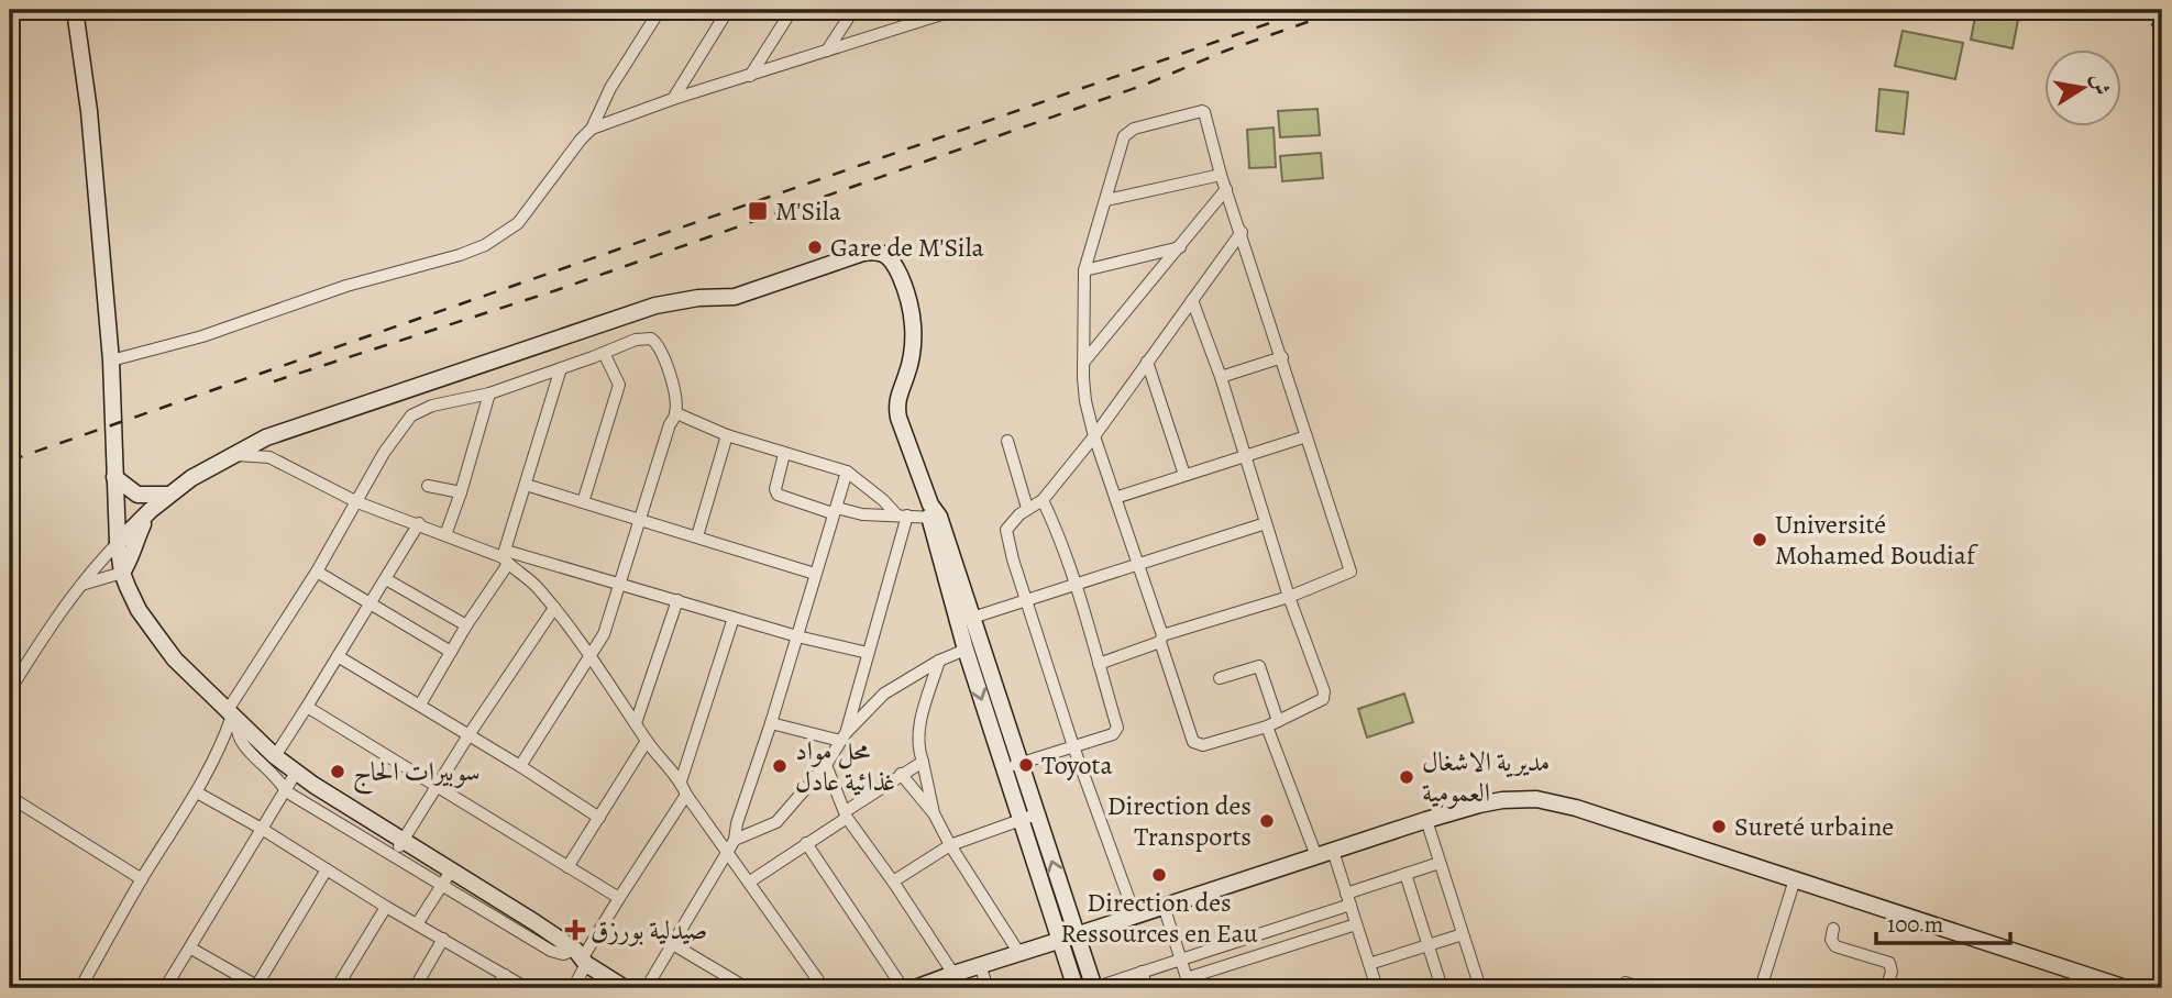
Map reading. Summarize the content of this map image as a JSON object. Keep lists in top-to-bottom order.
{
  "places": {
    "transit": ["M'Sila"],
    "other": [
      "Gare de M'Sila",
      "Université Mohamed Boudiaf",
      "Toyota",
      "محل مواد غذائية عادل",
      "سوبيرات الحاج",
      "مديرية الاشغال العمومية",
      "Direction des Transports",
      "Sureté urbaine",
      "Direction des Ressources en Eau"
    ],
    "health": ["صيدلية بورزق"]
  },
  "scale_bar": "100 m",
  "north": "right"
}
